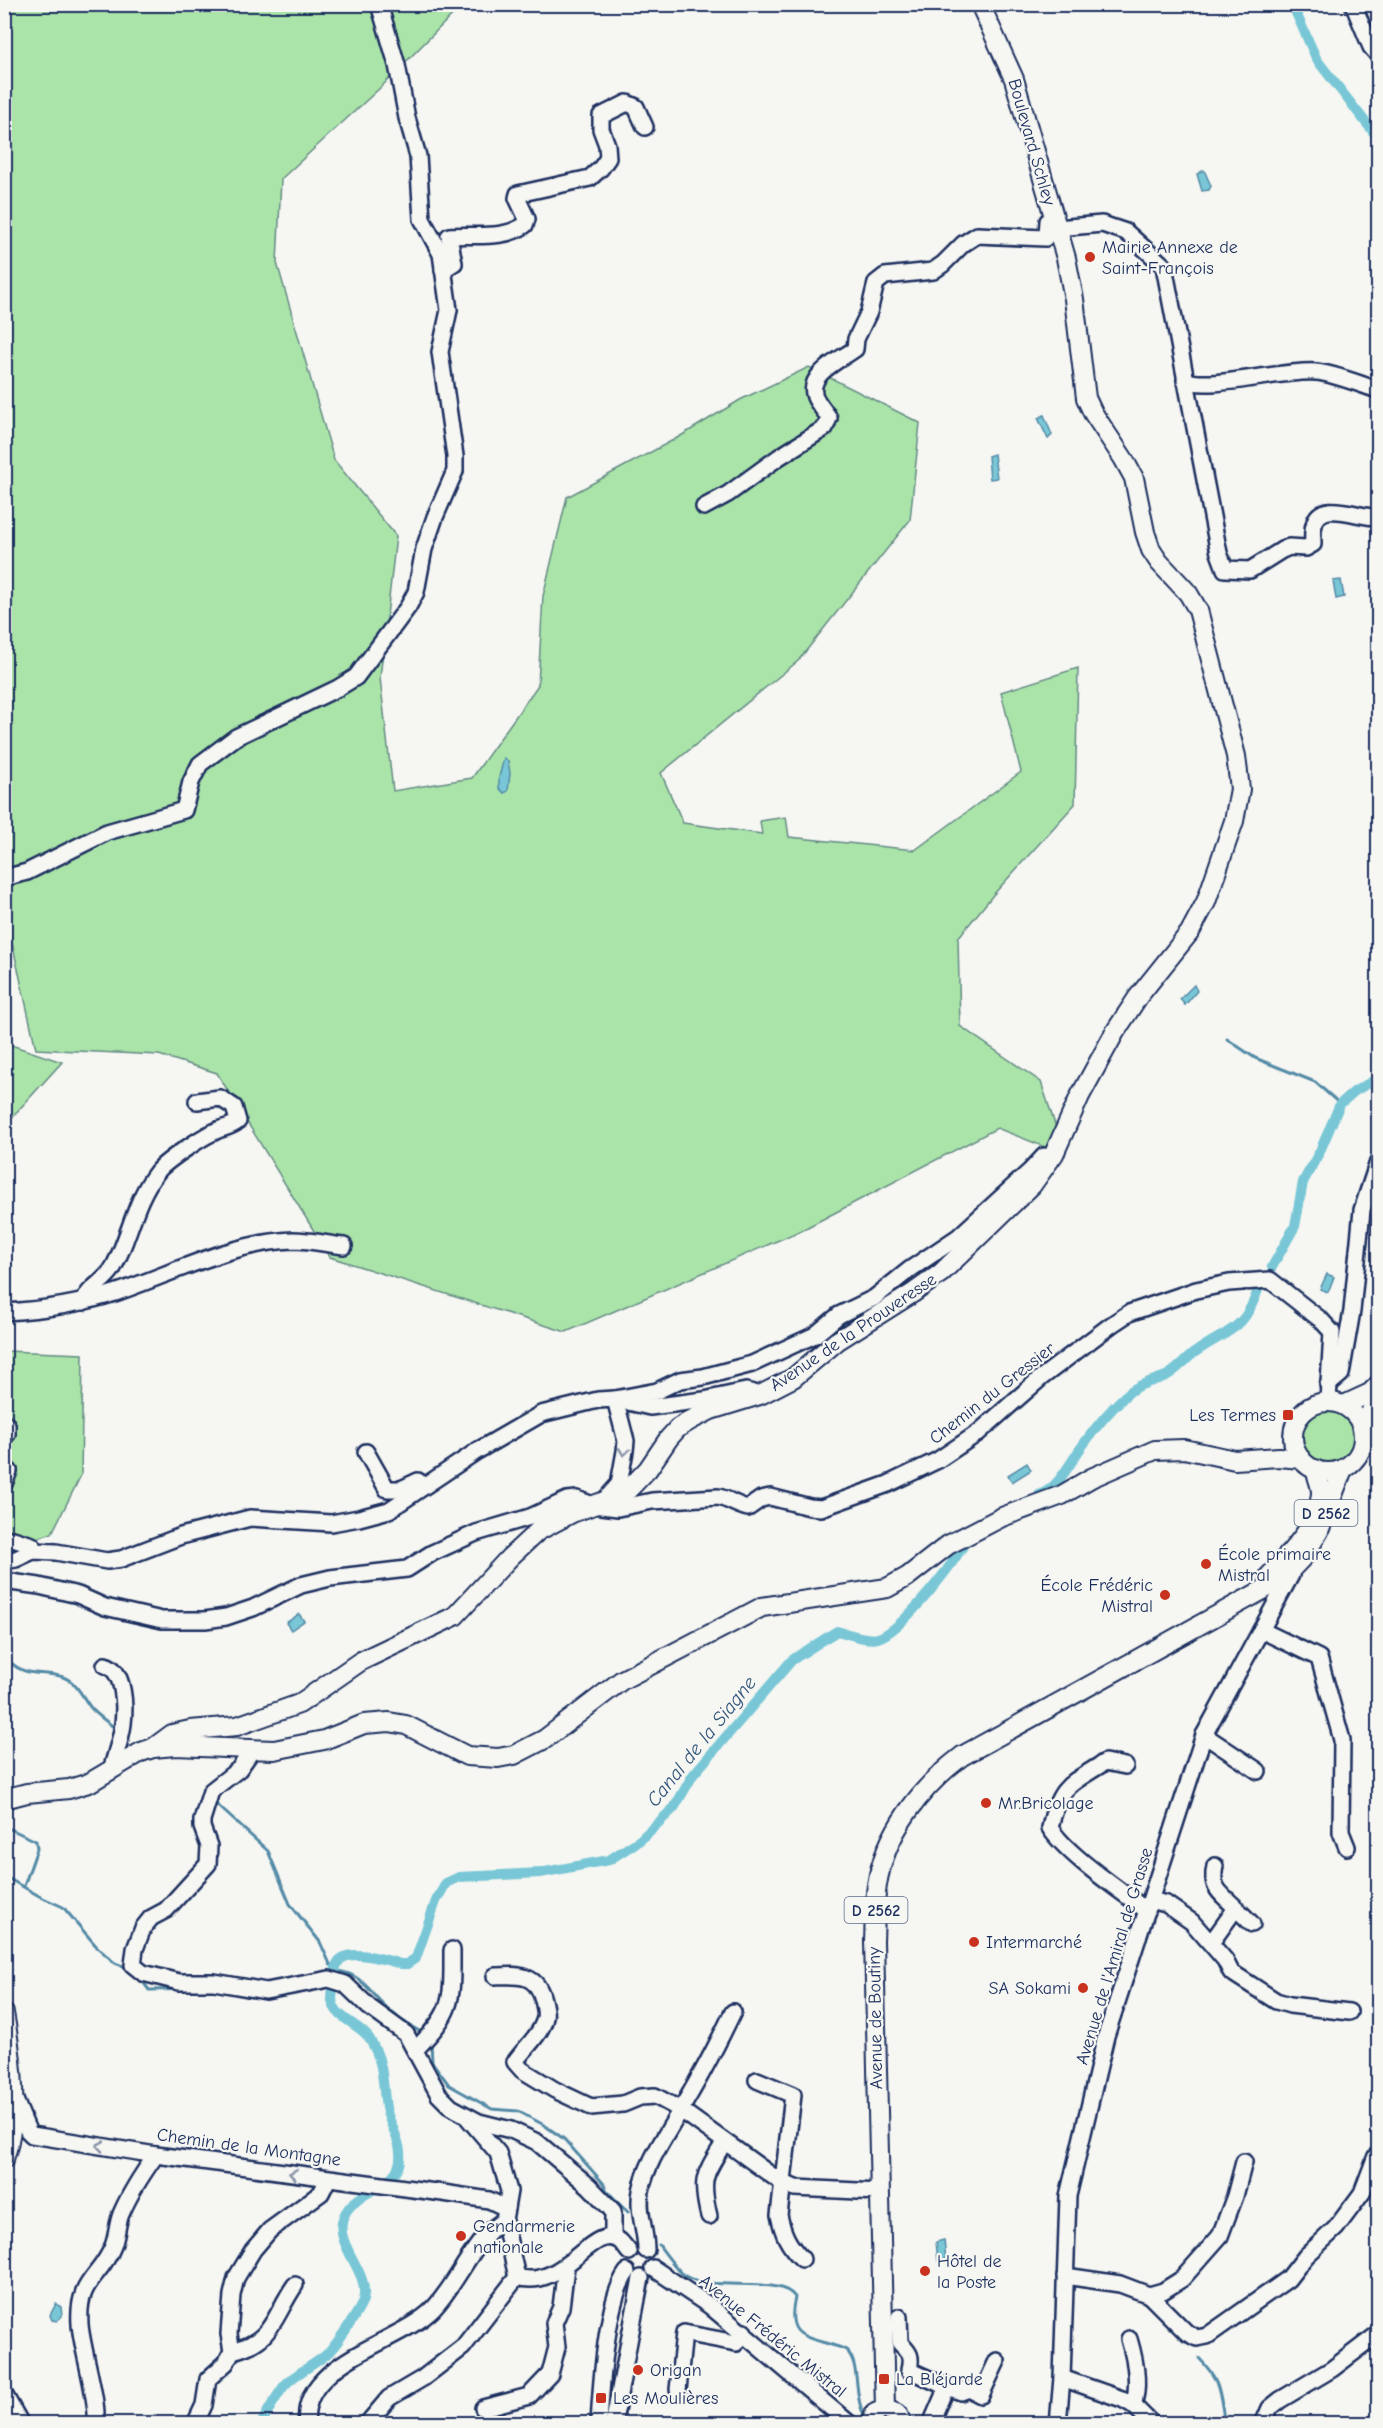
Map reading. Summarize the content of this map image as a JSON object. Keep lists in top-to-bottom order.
{
  "streets": {
    "main road": [
      "Boulevard Schley",
      "Avenue de la Prouveresse",
      "D 2562",
      "Avenue de Boutiny"
    ],
    "street": [
      "Chemin du Gressier",
      "Avenue de l'Amiral de Grasse",
      "Chemin de la Montagne",
      "Avenue Frédéric Mistral"
    ]
  },
  "crossings": [
    ["Boulevard Schley", "Avenue de la Prouveresse"],
    ["Avenue de la Prouveresse", "Chemin du Gressier"],
    ["Chemin du Gressier", "Avenue de Boutiny"],
    ["Avenue de l'Amiral de Grasse", "Avenue de Boutiny"]
  ],
  "one_way": ["Chemin de la Montagne"],
  "water": ["Canal de la Siagne"],
  "places": {
    "other": [
      "Mairie Annexe de Saint-François",
      "École primaire Mistral",
      "École Frédéric Mistral",
      "Mr.Bricolage",
      "Intermarché",
      "SA Sokami",
      "Gendarmerie nationale",
      "Hôtel de la Poste",
      "Origan"
    ],
    "transit": ["Les Termes", "La Bléjarde", "Les Moulières"]
  }
}
